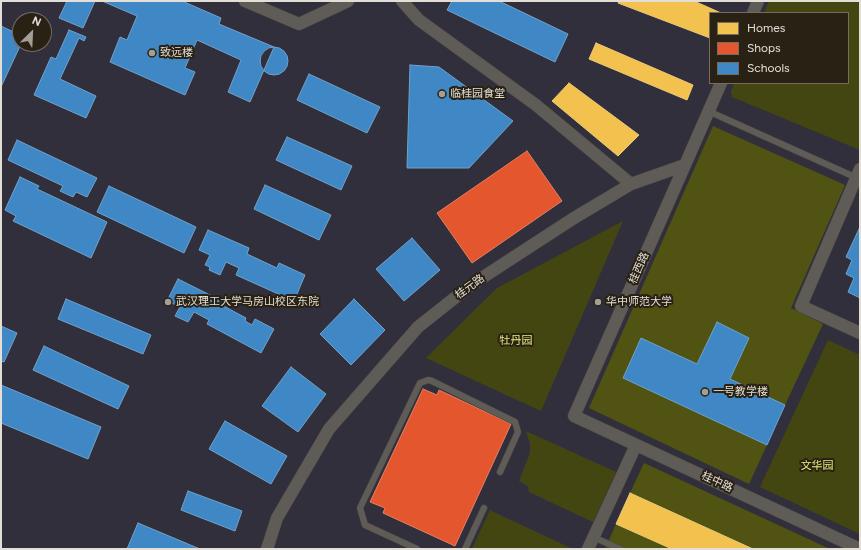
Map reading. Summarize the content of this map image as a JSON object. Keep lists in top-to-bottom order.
{
  "streets": {
    "street": ["桂西路", "桂元路", "桂中路"]
  },
  "crossings": [
    ["桂西路", "桂元路"],
    ["桂西路", "桂中路"]
  ],
  "parks": ["牡丹园", "文华园"],
  "places": [
    "致远楼",
    "临桂园食堂",
    "武汉理工大学马房山校区东院",
    "华中师范大学",
    "一号教学楼"
  ],
  "legend": ["Homes", "Shops", "Schools"],
  "north": "top right"
}
